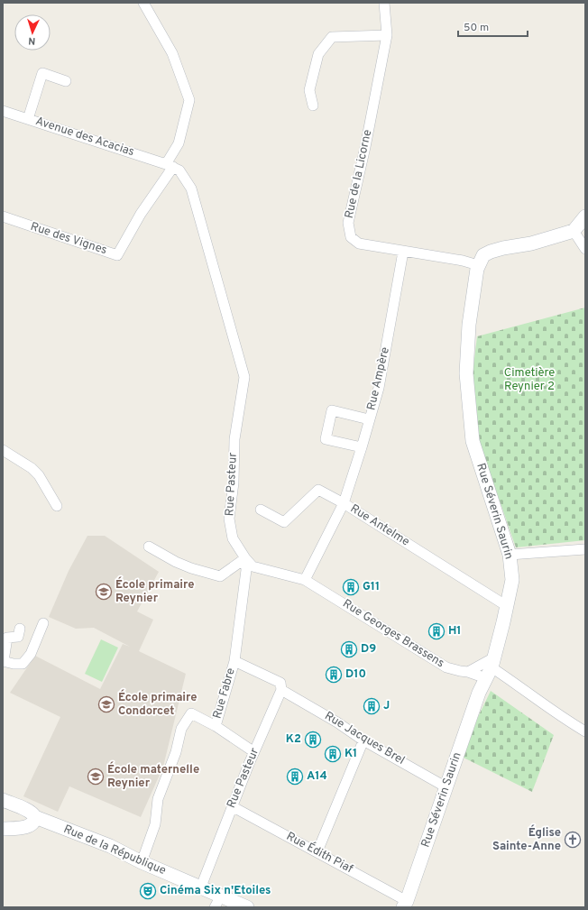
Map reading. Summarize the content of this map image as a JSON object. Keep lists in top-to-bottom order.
{
  "streets": {
    "street": [
      "Avenue des Acacias",
      "Rue de la Licorne",
      "Rue des Vignes",
      "Rue Ampère",
      "Rue Pasteur",
      "Rue Séverin Saurin",
      "Rue Antelme",
      "Rue Georges Brassens",
      "Rue Fabre",
      "Rue Jacques Brel",
      "Rue de la République",
      "Rue Édith Piaf"
    ]
  },
  "crossings": [
    ["Avenue des Acacias", "Rue des Vignes"],
    ["Avenue des Acacias", "Rue Pasteur"],
    ["Rue de la Licorne", "Rue Ampère"],
    ["Rue de la Licorne", "Rue Séverin Saurin"],
    ["Rue des Vignes", "Rue Pasteur"],
    ["Rue Ampère", "Rue Antelme"],
    ["Rue Pasteur", "Rue Fabre"],
    ["Rue Pasteur", "Rue Jacques Brel"],
    ["Rue Pasteur", "Rue de la République"],
    ["Rue Pasteur", "Rue Édith Piaf"],
    ["Rue Séverin Saurin", "Rue Antelme"],
    ["Rue Séverin Saurin", "Rue Georges Brassens"],
    ["Rue Séverin Saurin", "Rue Jacques Brel"],
    ["Rue Séverin Saurin", "Rue Édith Piaf"],
    ["Rue Antelme", "Rue Georges Brassens"],
    ["Rue Fabre", "Rue de la République"]
  ],
  "parks": ["Cimetière Reynier 2"],
  "places": {
    "building": [
      "G11",
      "H1",
      "D9",
      "D10",
      "J",
      "K2",
      "K1",
      "A14"
    ],
    "school or university": ["École primaire Reynier", "École primaire Condorcet", "École maternelle Reynier"],
    "church": ["Église Sainte-Anne"],
    "theatre": ["Cinéma Six n'Etoiles"]
  },
  "scale_bar": "50 m",
  "north": "bottom"
}
